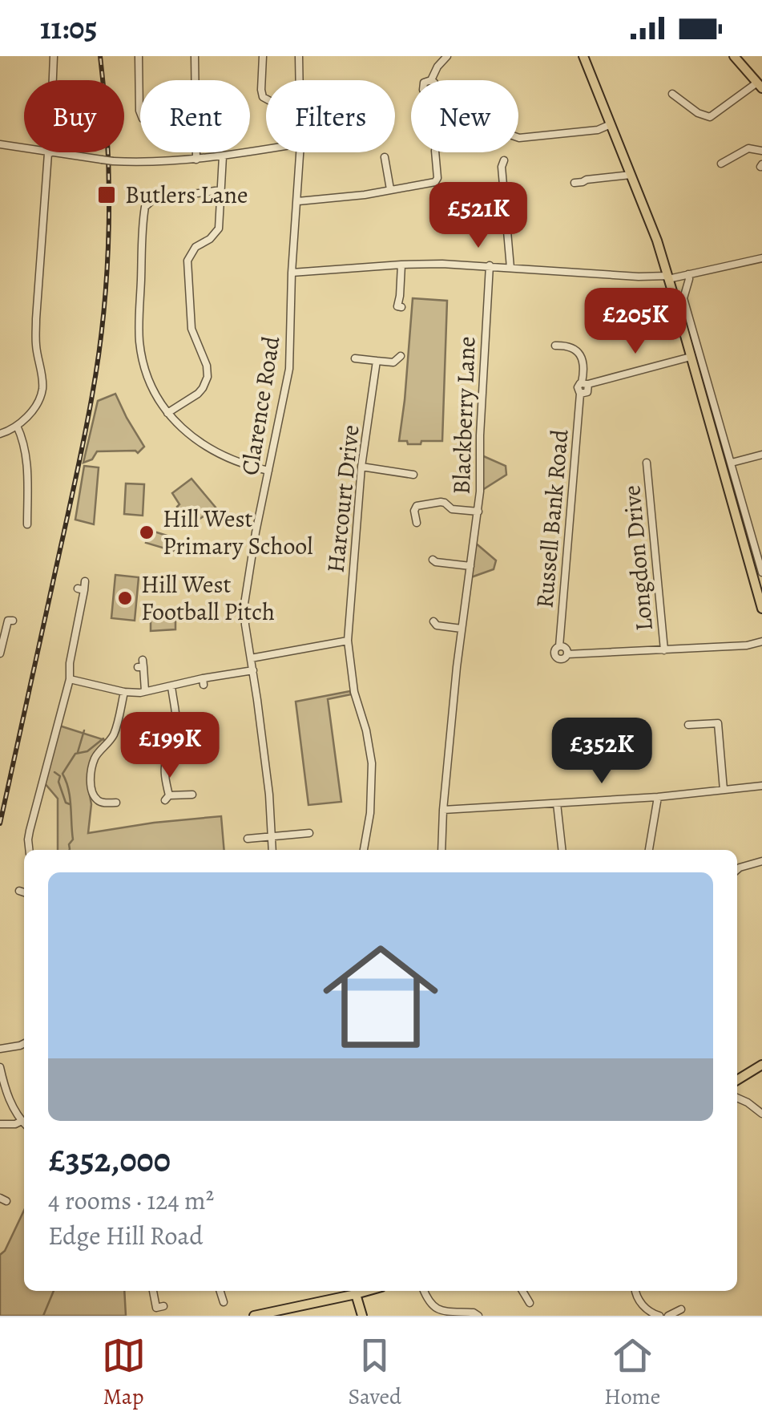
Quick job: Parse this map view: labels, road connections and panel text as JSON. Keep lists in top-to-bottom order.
{
  "streets": {
    "street": [
      "Clarence Road",
      "Blackberry Lane",
      "Harcourt Drive",
      "Russell Bank Road",
      "Longdon Drive"
    ]
  },
  "crossings": [
    ["Russell Bank Road", "Longdon Drive"]
  ],
  "places": {
    "transit": ["Butlers Lane"],
    "other": ["Hill West Primary School", "Hill West Football Pitch"]
  },
  "page": {
    "status": "11:05",
    "chip": [
      "Buy",
      "Rent",
      "Filters",
      "New"
    ],
    "price": [
      "£521K",
      "£205K",
      "£199K",
      "£352K"
    ],
    "list": [
      {
        "name": "£352,000",
        "note": "4 rooms · 124 m² · Edge Hill Road"
      }
    ],
    "tabs": ["Map", "Saved", "Home"]
  }
}
